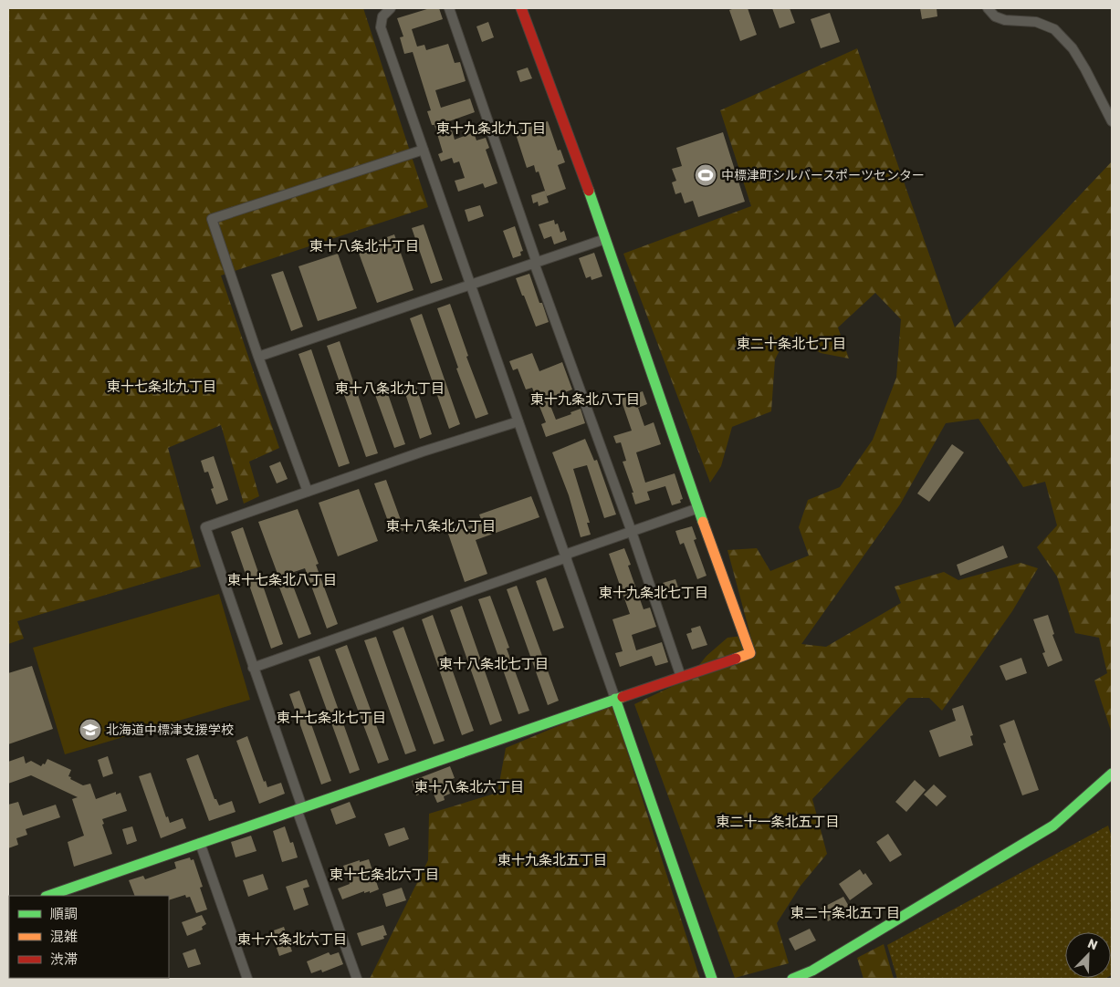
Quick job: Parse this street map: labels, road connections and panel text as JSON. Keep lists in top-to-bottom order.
{
  "districts": [
    "東十九条北九丁目",
    "東十八条北十丁目",
    "東二十条北七丁目",
    "東十七条北九丁目",
    "東十八条北九丁目",
    "東十九条北八丁目",
    "東十八条北八丁目",
    "東十七条北八丁目",
    "東十九条北七丁目",
    "東十八条北七丁目",
    "東十七条北七丁目",
    "東十八条北六丁目",
    "東二十一条北五丁目",
    "東十九条北五丁目",
    "東十七条北六丁目",
    "東二十条北五丁目",
    "東十六条北六丁目"
  ],
  "places": {
    "sports": ["中標津町シルバースポーツセンター"],
    "school or university": ["北海道中標津支援学校"]
  },
  "legend": ["順調", "混雑", "渋滞"],
  "north": "top right"
}
